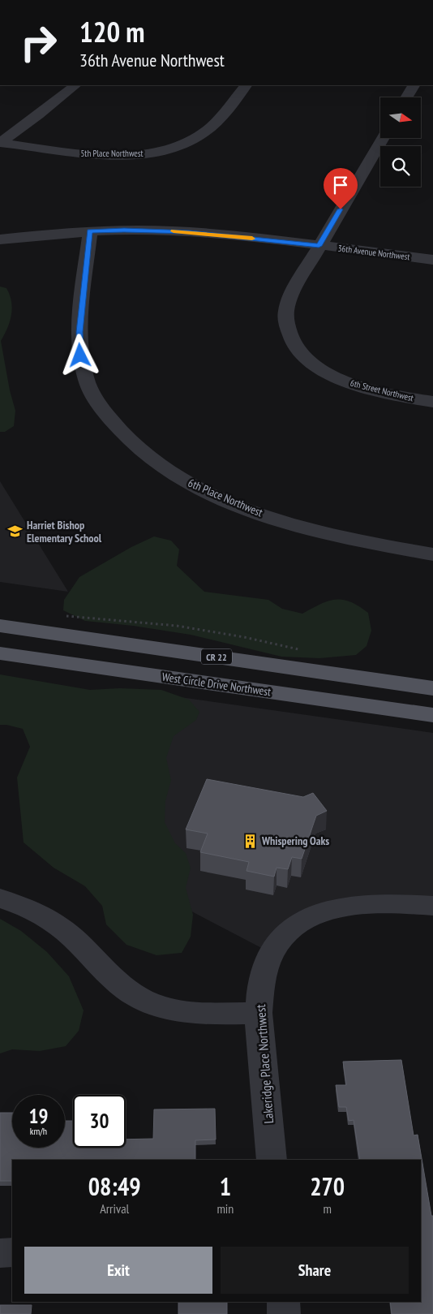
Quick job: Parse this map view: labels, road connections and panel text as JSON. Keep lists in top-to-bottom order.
{
  "streets": {
    "main road": ["CR 22", "West Circle Drive Northwest"],
    "street": [
      "5th Place Northwest",
      "36th Avenue Northwest",
      "6th Street Northwest",
      "6th Place Northwest",
      "Lakeridge Place Northwest"
    ]
  },
  "crossings": [
    ["36th Avenue Northwest", "6th Street Northwest"],
    ["36th Avenue Northwest", "6th Place Northwest"]
  ],
  "places": {
    "school or university": ["Harriet Bishop Elementary School"],
    "building": ["Whispering Oaks"]
  },
  "north": "right",
  "page": {
    "turn": ["120 m", "36th Avenue Northwest"],
    "speed": "19 km/h",
    "limit": "30",
    "eta": [
      "08:49",
      "Arrival",
      "1",
      "min",
      "270",
      "m"
    ],
    "buttons": ["Exit", "Share"]
  }
}
